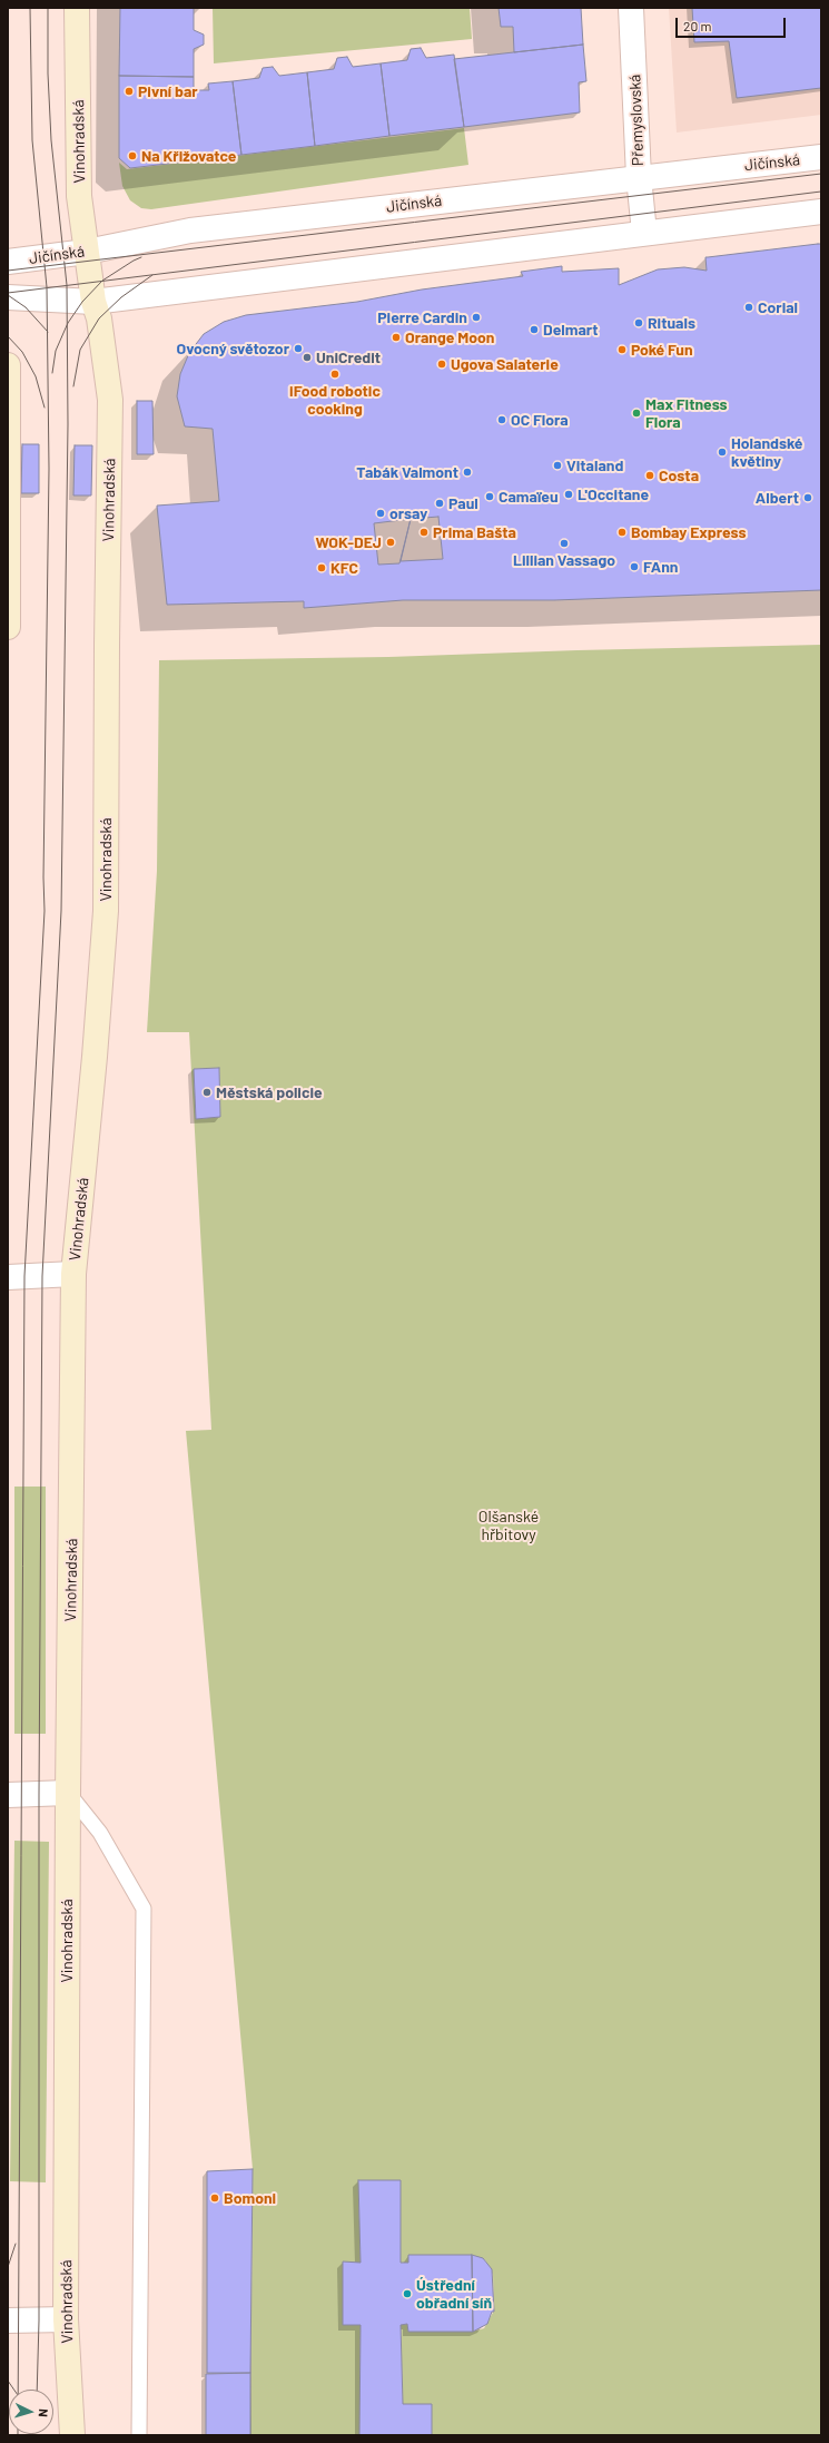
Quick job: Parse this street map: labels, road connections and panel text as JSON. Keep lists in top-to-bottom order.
{
  "streets": {
    "main road": ["Vinohradská"],
    "street": ["Přemyslovská", "Jičínská"]
  },
  "crossings": [
    ["Přemyslovská", "Jičínská"],
    ["Vinohradská", "Jičínská"]
  ],
  "parks": ["Olšanské hřbitovy"],
  "places": [
    "Pivní bar",
    "Na Křižovatce",
    "Corial",
    "Pierre Cardin",
    "Rituals",
    "Delmart",
    "Orange Moon",
    "Ovocný světozor",
    "Poké Fun",
    "UniCredit",
    "Ugova Salaterie",
    "iFood robotic cooking",
    "Max Fitness Flora",
    "OC Flora",
    "Holandské květiny",
    "Vitaland",
    "Tabák Valmont",
    "Costa",
    "L'Occitane",
    "Camaïeu",
    "Albert",
    "Paul",
    "orsay",
    "Prima Bašta",
    "Bombay Express",
    "WOK-DEJ",
    "Lillian Vassago",
    "FAnn",
    "KFC",
    "Městská policie",
    "Bomoni",
    "Ústřední obřadní síň"
  ],
  "scale_bar": "20 m",
  "north": "right"
}
